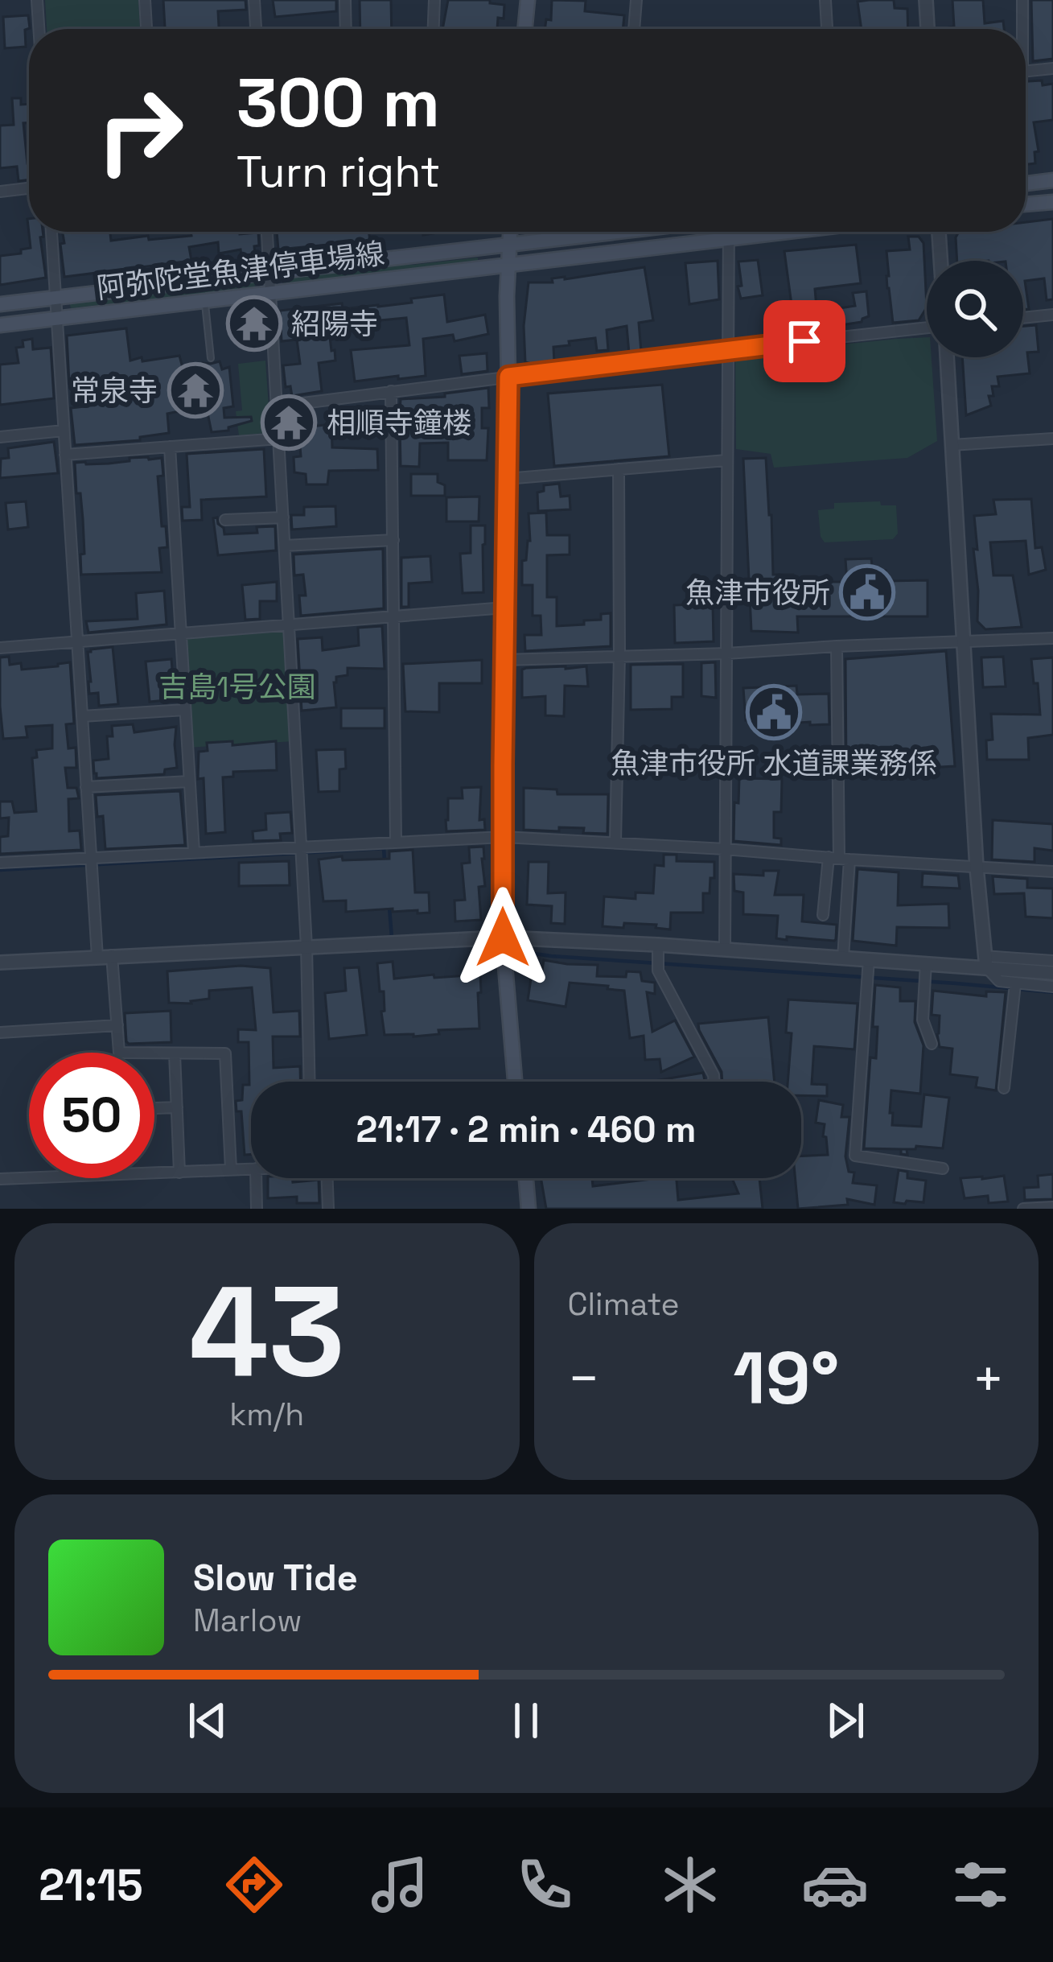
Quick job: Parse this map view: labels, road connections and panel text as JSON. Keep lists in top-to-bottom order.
{
  "streets": {
    "main road": ["阿弥陀堂魚津停車場線"]
  },
  "parks": ["吉島1号公園"],
  "places": {
    "temple": ["紹陽寺", "常泉寺", "相順寺鐘楼"],
    "public building": ["魚津市役所", "魚津市役所 水道課業務係"]
  },
  "page": {
    "turn": ["300 m", "Turn right"],
    "limit": "50",
    "trip": "21:17 · 2 min · 460 m",
    "tile": [
      ["43", "km/h"],
      "Climate"
    ],
    "heat": ["−", "19°", "+"],
    "song": ["Slow Tide", "Marlow"],
    "tabs": "21:15"
  }
}
